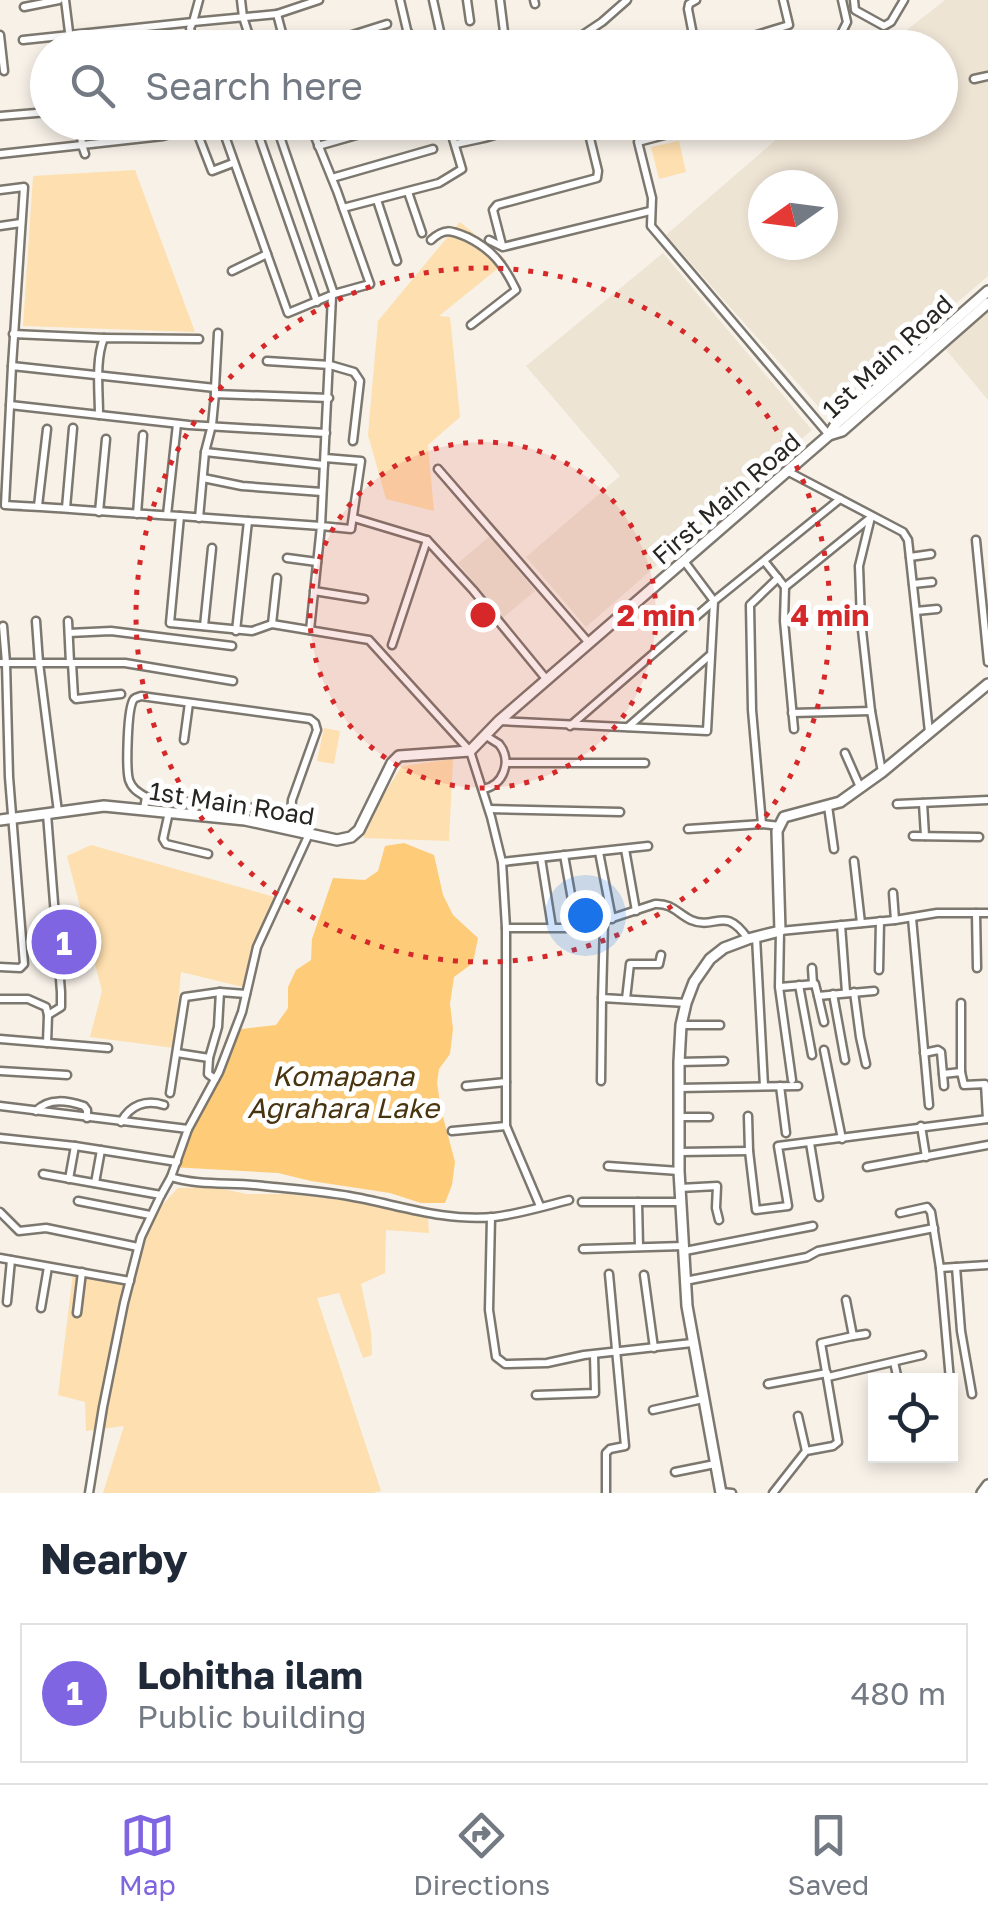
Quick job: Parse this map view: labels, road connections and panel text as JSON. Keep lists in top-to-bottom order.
{
  "streets": {
    "street": ["1st Main Road", "First Main Road"]
  },
  "crossings": [
    ["1st Main Road", "First Main Road"]
  ],
  "water": ["Komapana Agrahara Lake"],
  "north": "left",
  "page": {
    "search": "Search here",
    "pins": "1",
    "heading": "Nearby",
    "list": [
      {
        "mark": "1",
        "name": "Lohitha ilam",
        "note": "Public building",
        "value": "480 m"
      }
    ],
    "nav": ["Map", "Directions", "Saved"]
  },
  "rings": ["2 min", "4 min"]
}
